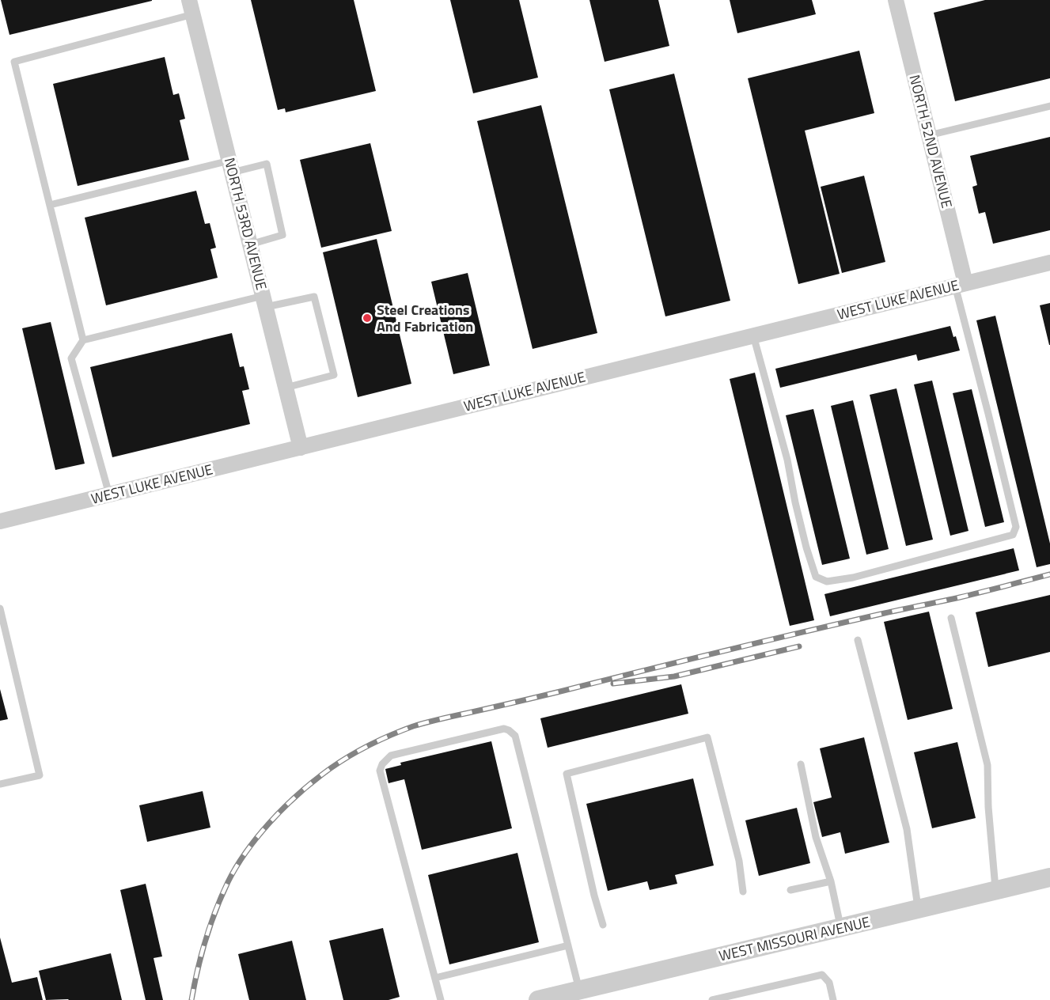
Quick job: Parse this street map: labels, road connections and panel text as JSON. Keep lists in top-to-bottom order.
{
  "streets": {
    "street": [
      "NORTH 52ND AVENUE",
      "NORTH 53RD AVENUE",
      "WEST LUKE AVENUE",
      "WEST MISSOURI AVENUE"
    ]
  },
  "crossings": [
    ["NORTH 52ND AVENUE", "WEST LUKE AVENUE"],
    ["NORTH 53RD AVENUE", "WEST LUKE AVENUE"]
  ],
  "places": ["Steel Creations And Fabrication"]
}
